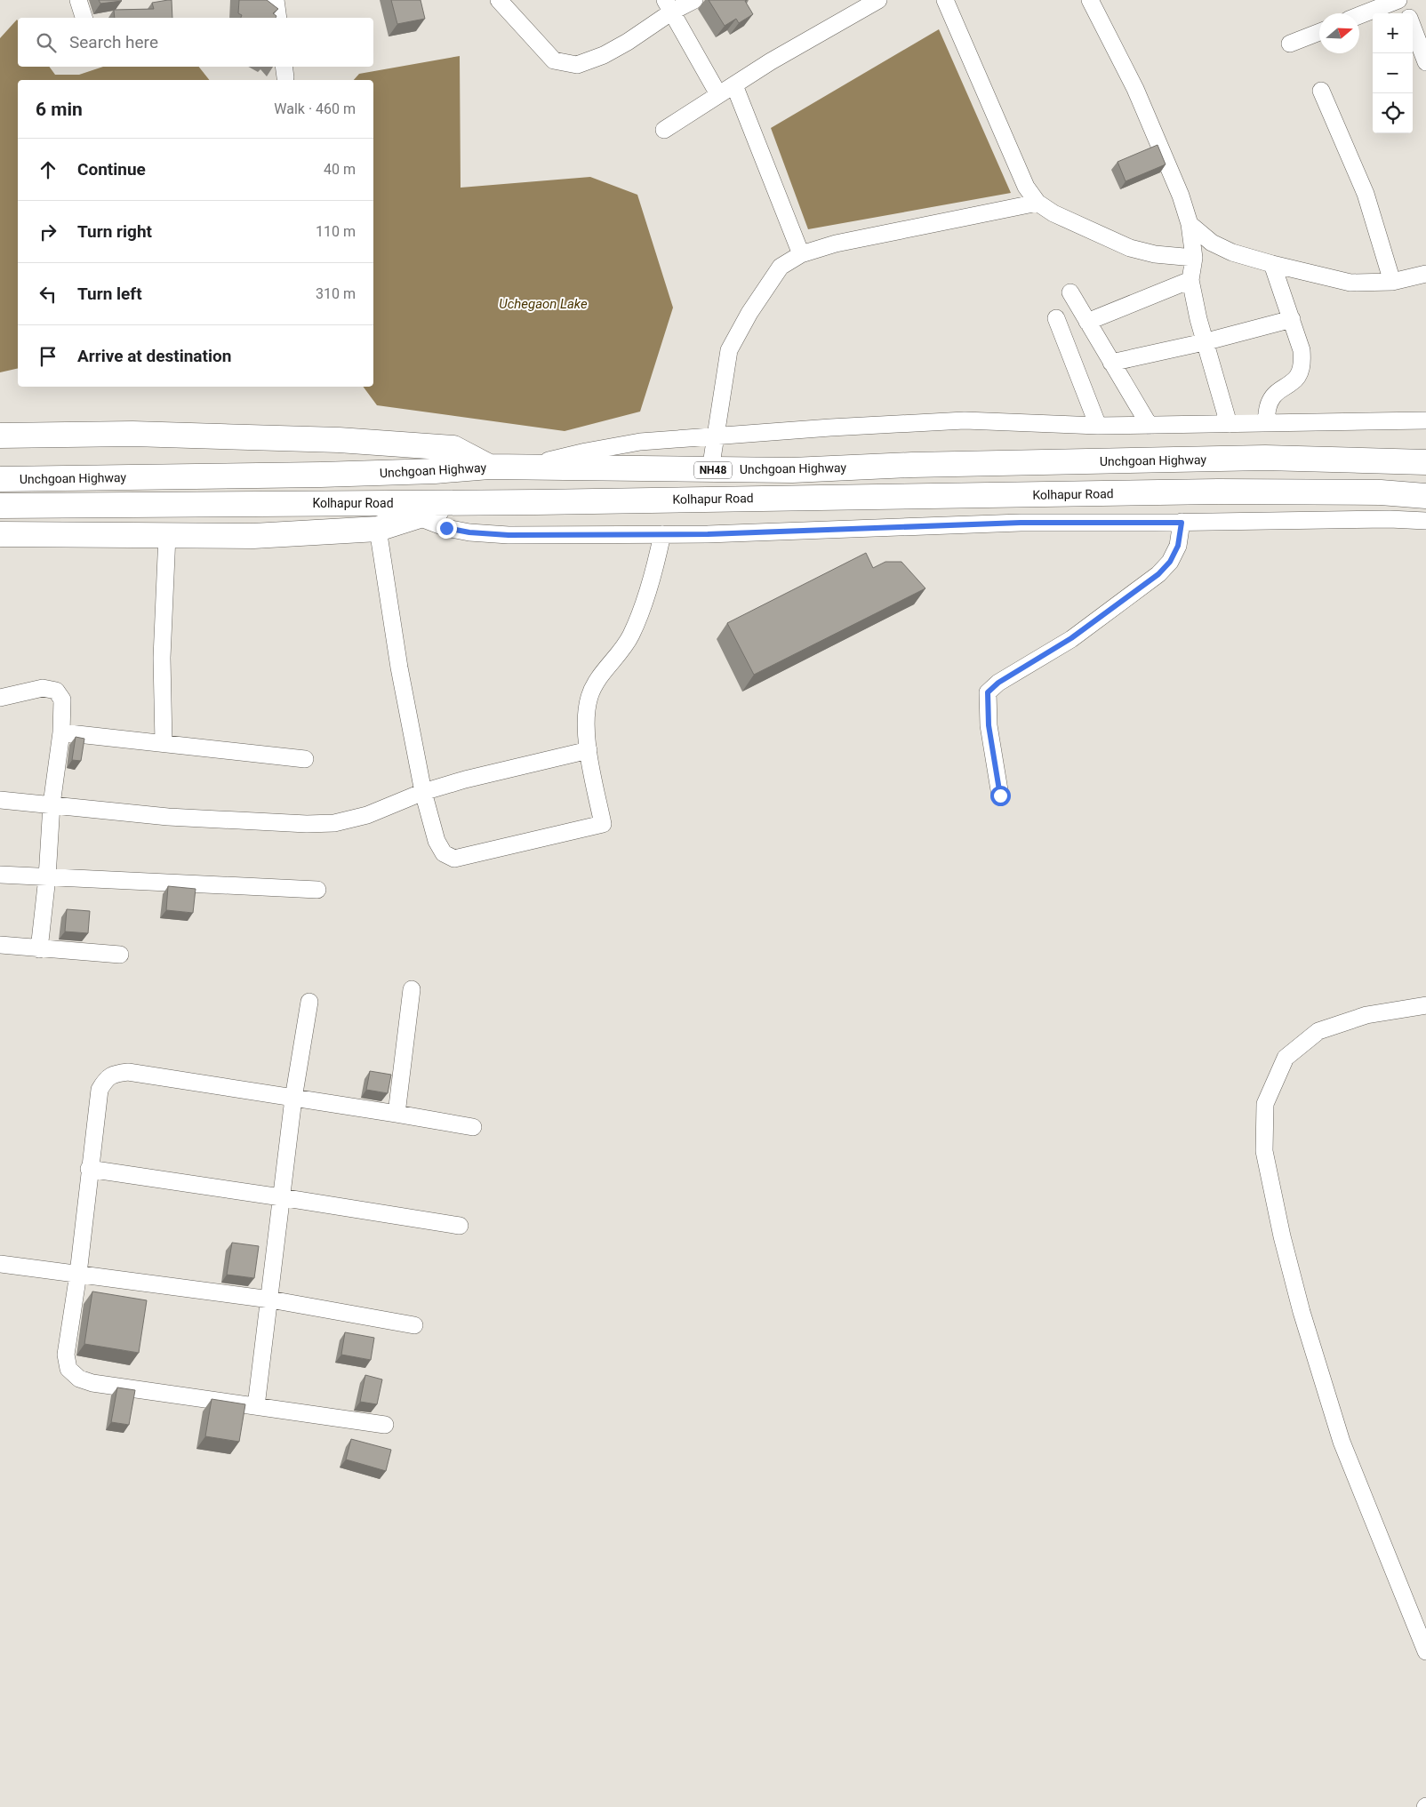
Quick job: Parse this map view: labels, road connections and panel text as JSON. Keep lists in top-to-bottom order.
{
  "streets": {
    "highway": ["Unchgoan Highway", "NH48", "Kolhapur Road"]
  },
  "water": ["Uchegaon Lake"],
  "north": "right",
  "page": {
    "map_buttons": ["+", "−"],
    "search": "Search here",
    "heading": ["6 min", "Walk · 460 m"],
    "list": [
      ["Continue", "40 m"],
      ["Turn right", "110 m"],
      ["Turn left", "310 m"],
      "Arrive at destination"
    ]
  }
}
